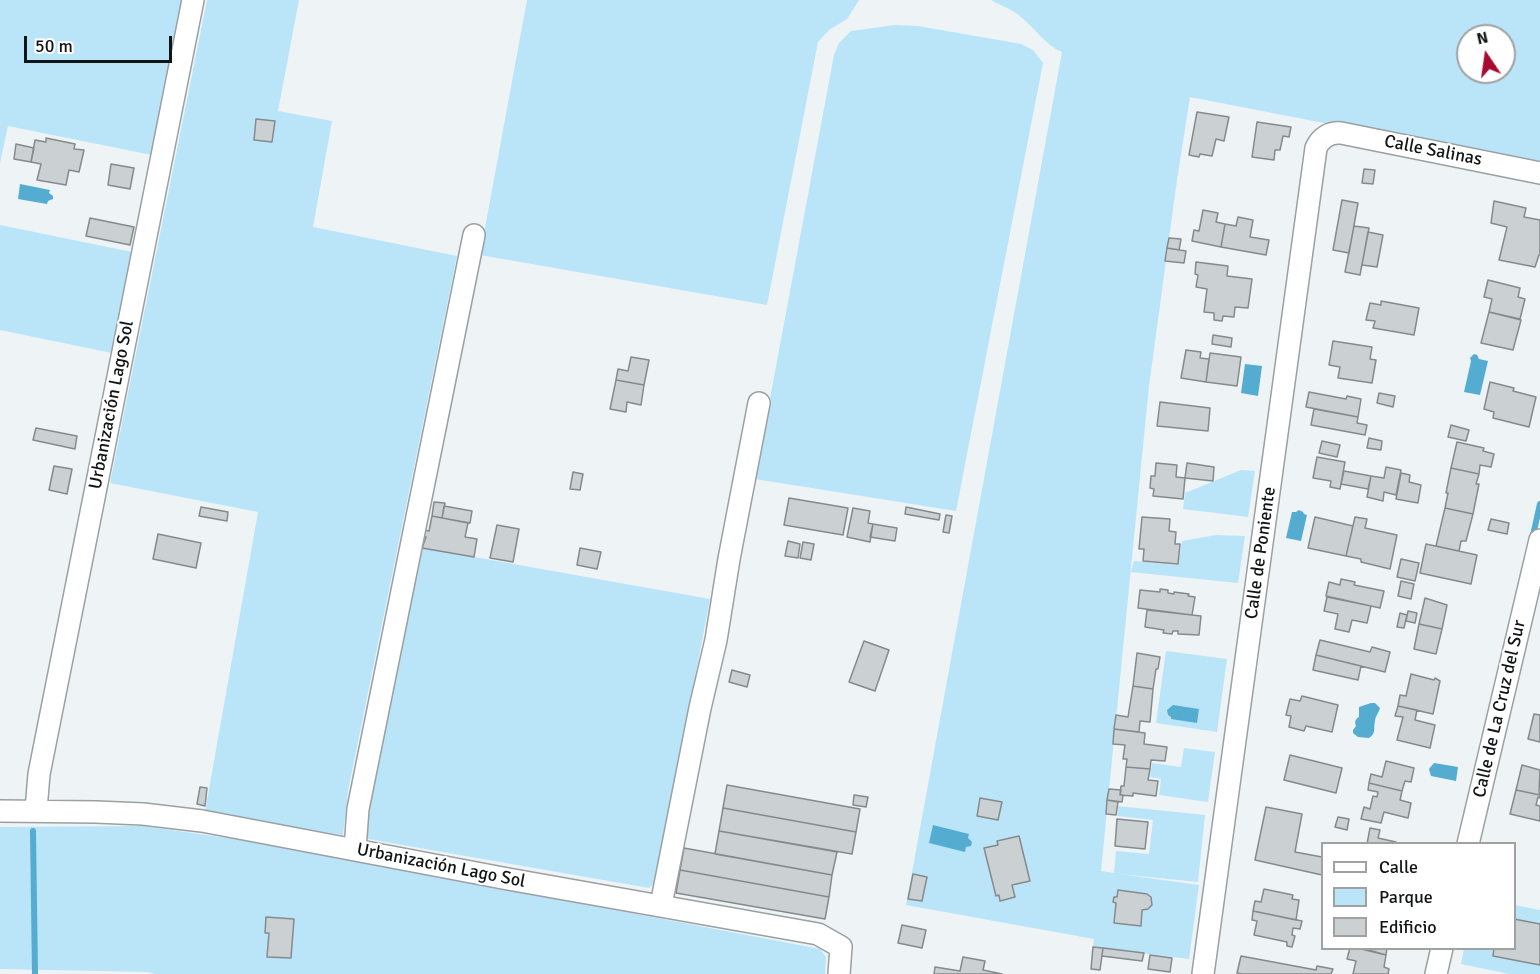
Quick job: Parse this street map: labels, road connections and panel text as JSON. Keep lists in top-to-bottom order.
{
  "streets": {
    "street": [
      "Calle Salinas",
      "Urbanización Lago Sol",
      "Calle de Poniente",
      "Calle de La Cruz del Sur"
    ]
  },
  "crossings": [
    ["Calle Salinas", "Calle de Poniente"]
  ],
  "legend": ["Calle", "Parque", "Edificio"],
  "scale_bar": "50 m",
  "north": "top"
}
